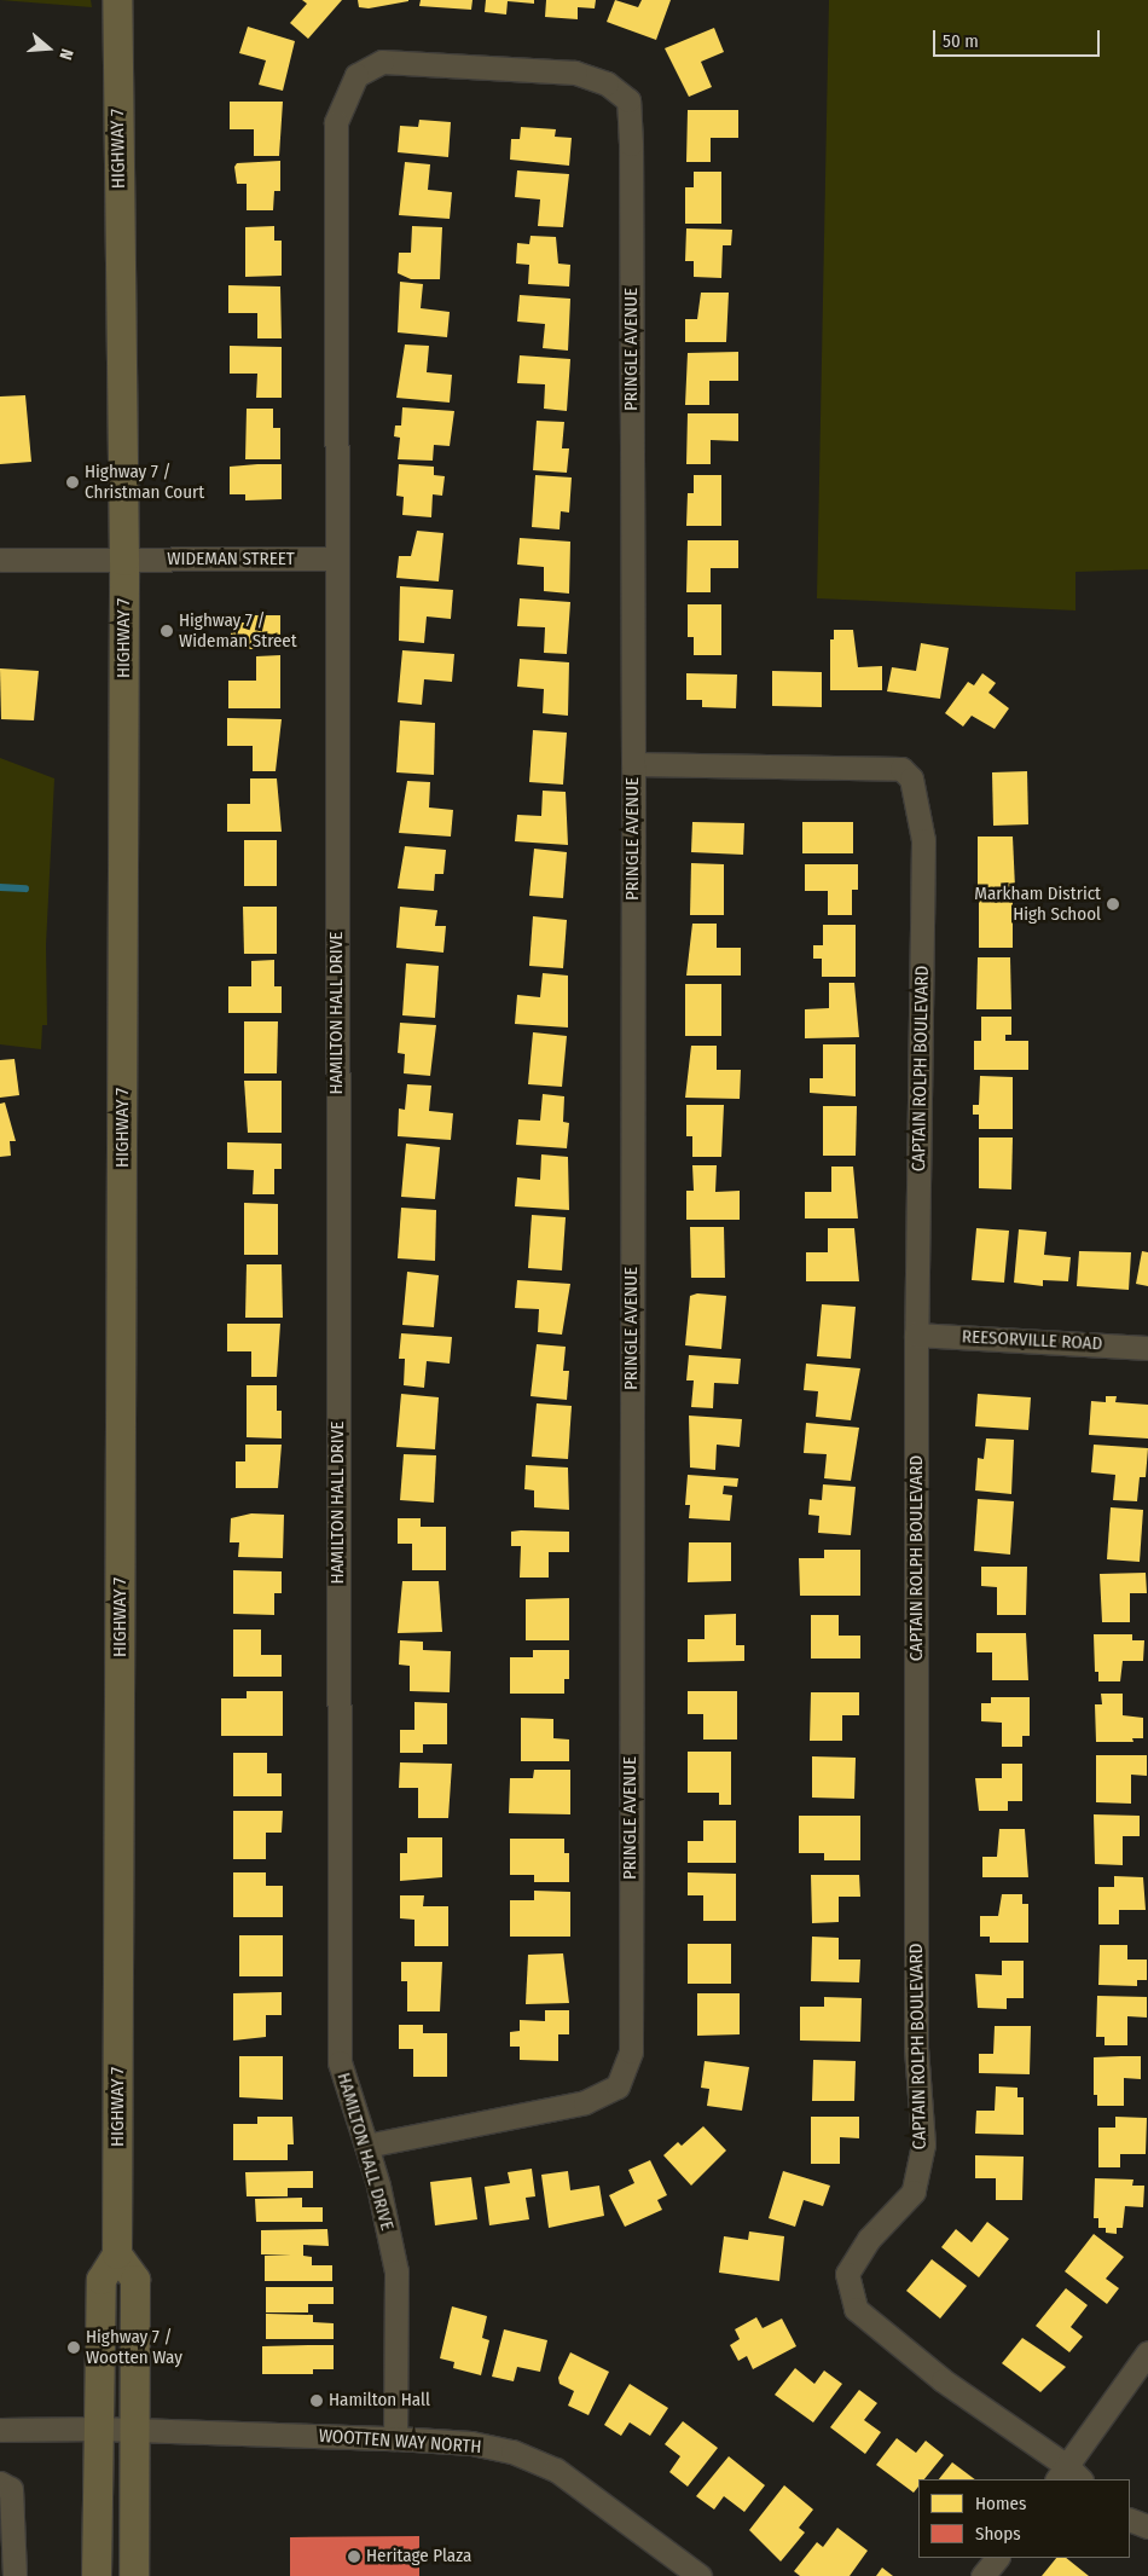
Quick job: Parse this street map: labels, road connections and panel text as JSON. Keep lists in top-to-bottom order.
{
  "streets": {
    "main road": ["HIGHWAY 7"],
    "street": [
      "PRINGLE AVENUE",
      "WIDEMAN STREET",
      "HAMILTON HALL DRIVE",
      "CAPTAIN ROLPH BOULEVARD",
      "REESORVILLE ROAD",
      "WOOTTEN WAY NORTH"
    ]
  },
  "crossings": [
    ["HIGHWAY 7", "WIDEMAN STREET"],
    ["PRINGLE AVENUE", "WIDEMAN STREET"],
    ["PRINGLE AVENUE", "HAMILTON HALL DRIVE"],
    ["PRINGLE AVENUE", "CAPTAIN ROLPH BOULEVARD"],
    ["WIDEMAN STREET", "HAMILTON HALL DRIVE"],
    ["HAMILTON HALL DRIVE", "WOOTTEN WAY NORTH"],
    ["CAPTAIN ROLPH BOULEVARD", "REESORVILLE ROAD"]
  ],
  "places": [
    "Highway 7 / Christman Court",
    "Highway 7 / Wideman Street",
    "Markham District High School",
    "Highway 7 / Wootten Way",
    "Hamilton Hall",
    "Heritage Plaza"
  ],
  "legend": ["Homes", "Shops"],
  "scale_bar": "50 m",
  "north": "right"
}
